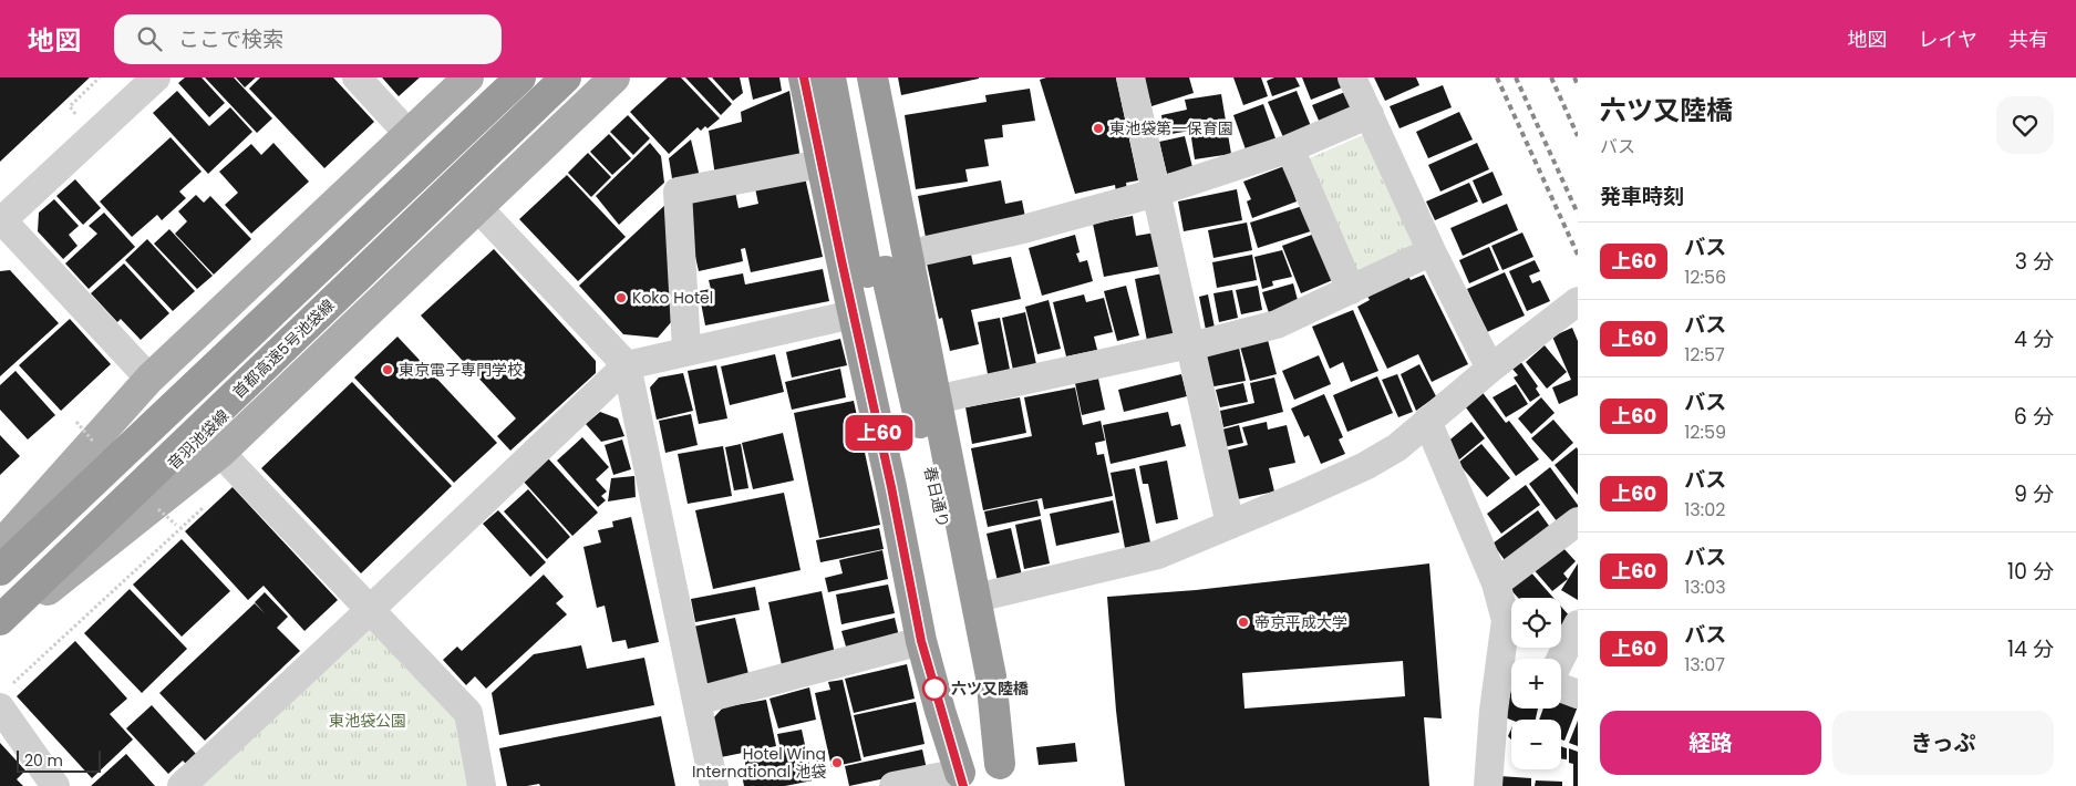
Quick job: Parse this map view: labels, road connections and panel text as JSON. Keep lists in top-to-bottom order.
{
  "streets": {
    "highway": ["首都高速5号池袋線", "春日通り"],
    "main road": ["音羽池袋線"]
  },
  "parks": ["東池袋公園"],
  "places": [
    "東池袋第一保育園",
    "Koko Hotel",
    "東京電子専門学校",
    "帝京平成大学",
    "六ツ又陸橋",
    "Hotel Wing International 池袋"
  ],
  "lines": ["bus line 上60"],
  "scale_bar": "20 m",
  "page": {
    "header": "地図",
    "search": "ここで検索",
    "nav": ["地図", "レイヤ", "共有"],
    "on_map": "上60",
    "heading": [
      ["六ツ又陸橋", "バス"],
      "発車時刻"
    ],
    "list": [
      {
        "mark": "上60",
        "name": "バス",
        "note": "12:56",
        "value": "3 分"
      },
      {
        "mark": "上60",
        "name": "バス",
        "note": "12:57",
        "value": "4 分"
      },
      {
        "mark": "上60",
        "name": "バス",
        "note": "12:59",
        "value": "6 分"
      },
      {
        "mark": "上60",
        "name": "バス",
        "note": "13:02",
        "value": "9 分"
      },
      {
        "mark": "上60",
        "name": "バス",
        "note": "13:03",
        "value": "10 分"
      },
      {
        "mark": "上60",
        "name": "バス",
        "note": "13:07",
        "value": "14 分"
      }
    ],
    "map_buttons": ["+", "−"],
    "buttons": ["経路", "きっぷ"],
    "scale": "20 m"
  }
}
